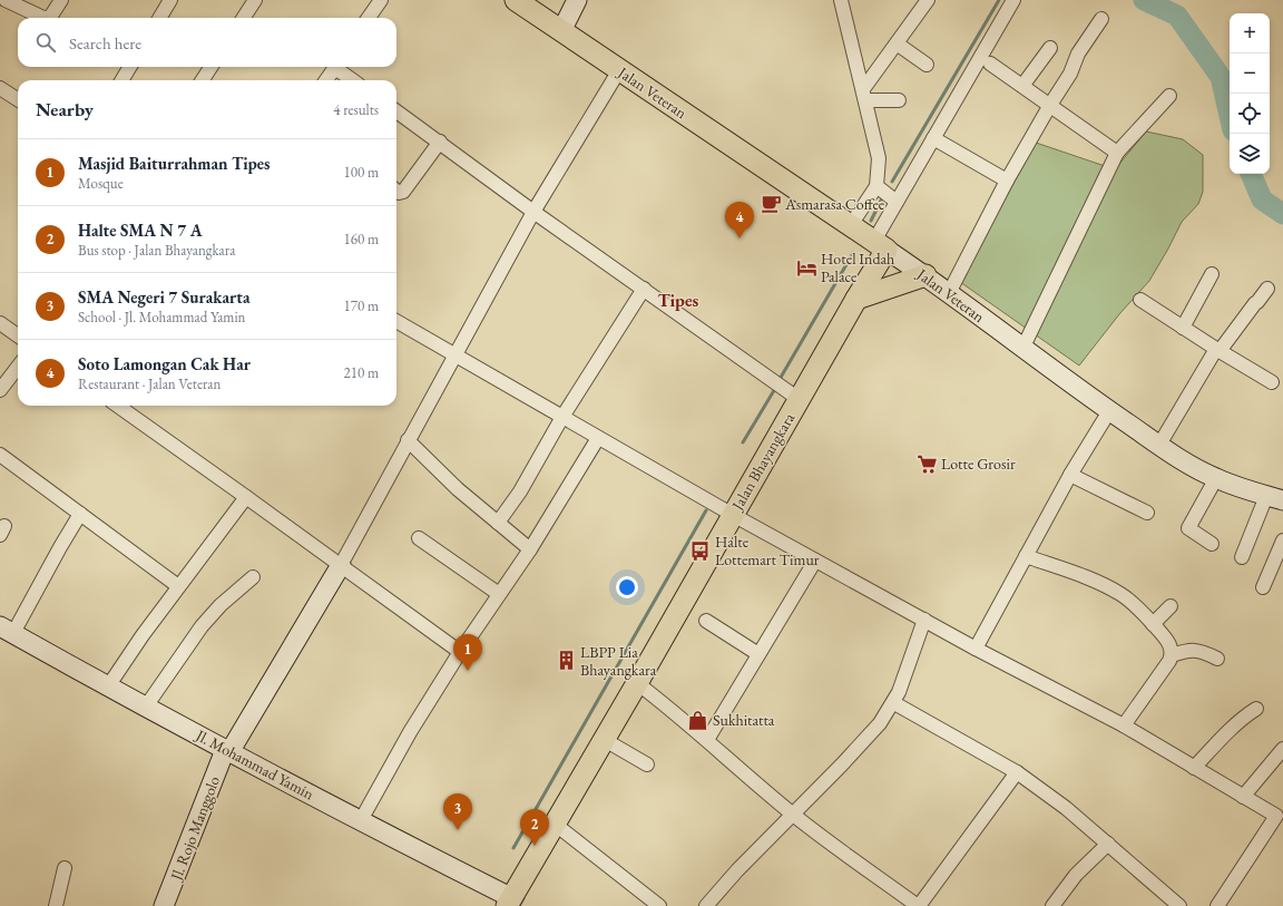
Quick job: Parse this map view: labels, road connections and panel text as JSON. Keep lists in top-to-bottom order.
{
  "streets": {
    "main road": ["Jalan Veteran", "Jalan Bhayangkara"],
    "street": ["Jl. Mohammad Yamin", "Jl. Rojo Manggolo"]
  },
  "crossings": [
    ["Jalan Veteran", "Jalan Bhayangkara"],
    ["Jalan Bhayangkara", "Jl. Mohammad Yamin"],
    ["Jl. Mohammad Yamin", "Jl. Rojo Manggolo"]
  ],
  "districts": ["Tipes"],
  "places": {
    "cafe": ["Asmarasa Coffee"],
    "hotel": ["Hotel Indah Palace"],
    "supermarket": ["Lotte Grosir"],
    "bus stop": ["Halte Lottemart Timur"],
    "building": ["LBPP Lia Bhayangkara"],
    "shop": ["Sukhitatta"]
  },
  "page": {
    "map_buttons": ["+", "−"],
    "search": "Search here",
    "heading": ["Nearby", "4 results"],
    "list": [
      {
        "mark": "1",
        "name": "Masjid Baiturrahman Tipes",
        "note": "Mosque",
        "value": "100 m"
      },
      {
        "mark": "2",
        "name": "Halte SMA N 7 A",
        "note": "Bus stop · Jalan Bhayangkara",
        "value": "160 m"
      },
      {
        "mark": "3",
        "name": "SMA Negeri 7 Surakarta",
        "note": "School · Jl. Mohammad Yamin",
        "value": "170 m"
      },
      {
        "mark": "4",
        "name": "Soto Lamongan Cak Har",
        "note": "Restaurant · Jalan Veteran",
        "value": "210 m"
      }
    ],
    "pins": [
      "4",
      "1",
      "3",
      "2"
    ]
  }
}
